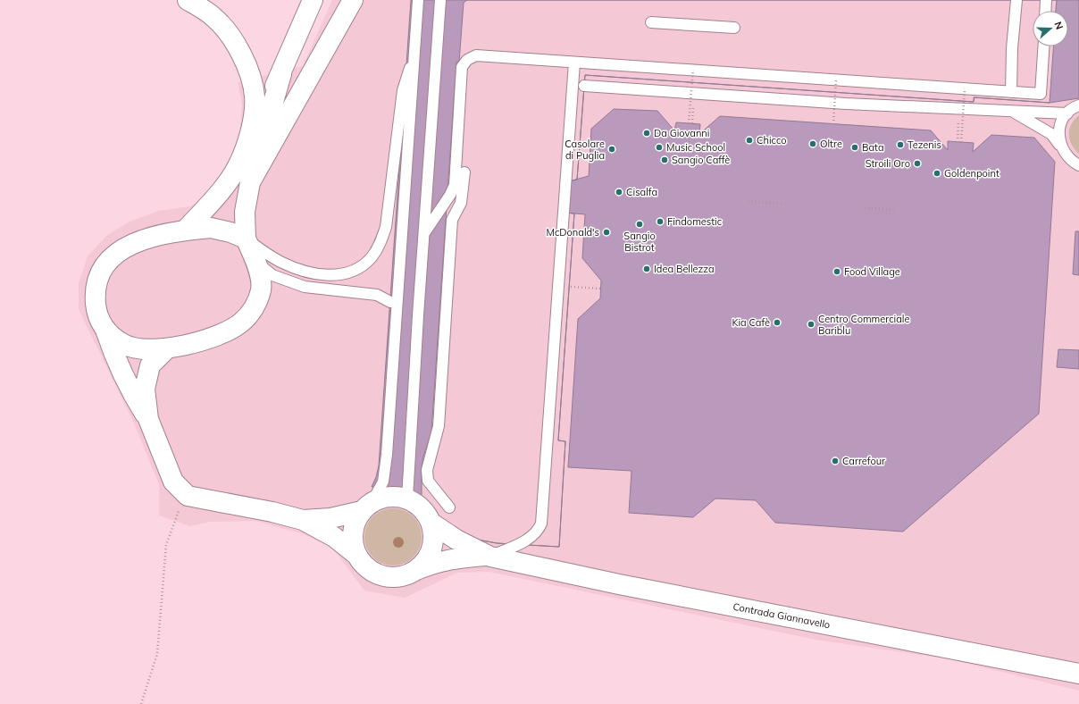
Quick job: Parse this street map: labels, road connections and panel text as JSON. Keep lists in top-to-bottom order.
{
  "streets": {
    "street": ["Contrada Giannavello"]
  },
  "places": [
    "Da Giovanni",
    "Chicco",
    "Oltre",
    "Tezenis",
    "Music School",
    "Bata",
    "Casolare di Puglia",
    "Sangio Caffè",
    "Stroili Oro",
    "Goldenpoint",
    "Cisalfa",
    "Findomestic",
    "Sangio Bistrot",
    "McDonald's",
    "Idea Bellezza",
    "Food Village",
    "Kia Cafè",
    "Centro Commerciale Bariblu",
    "Carrefour"
  ],
  "north": "right"
}
